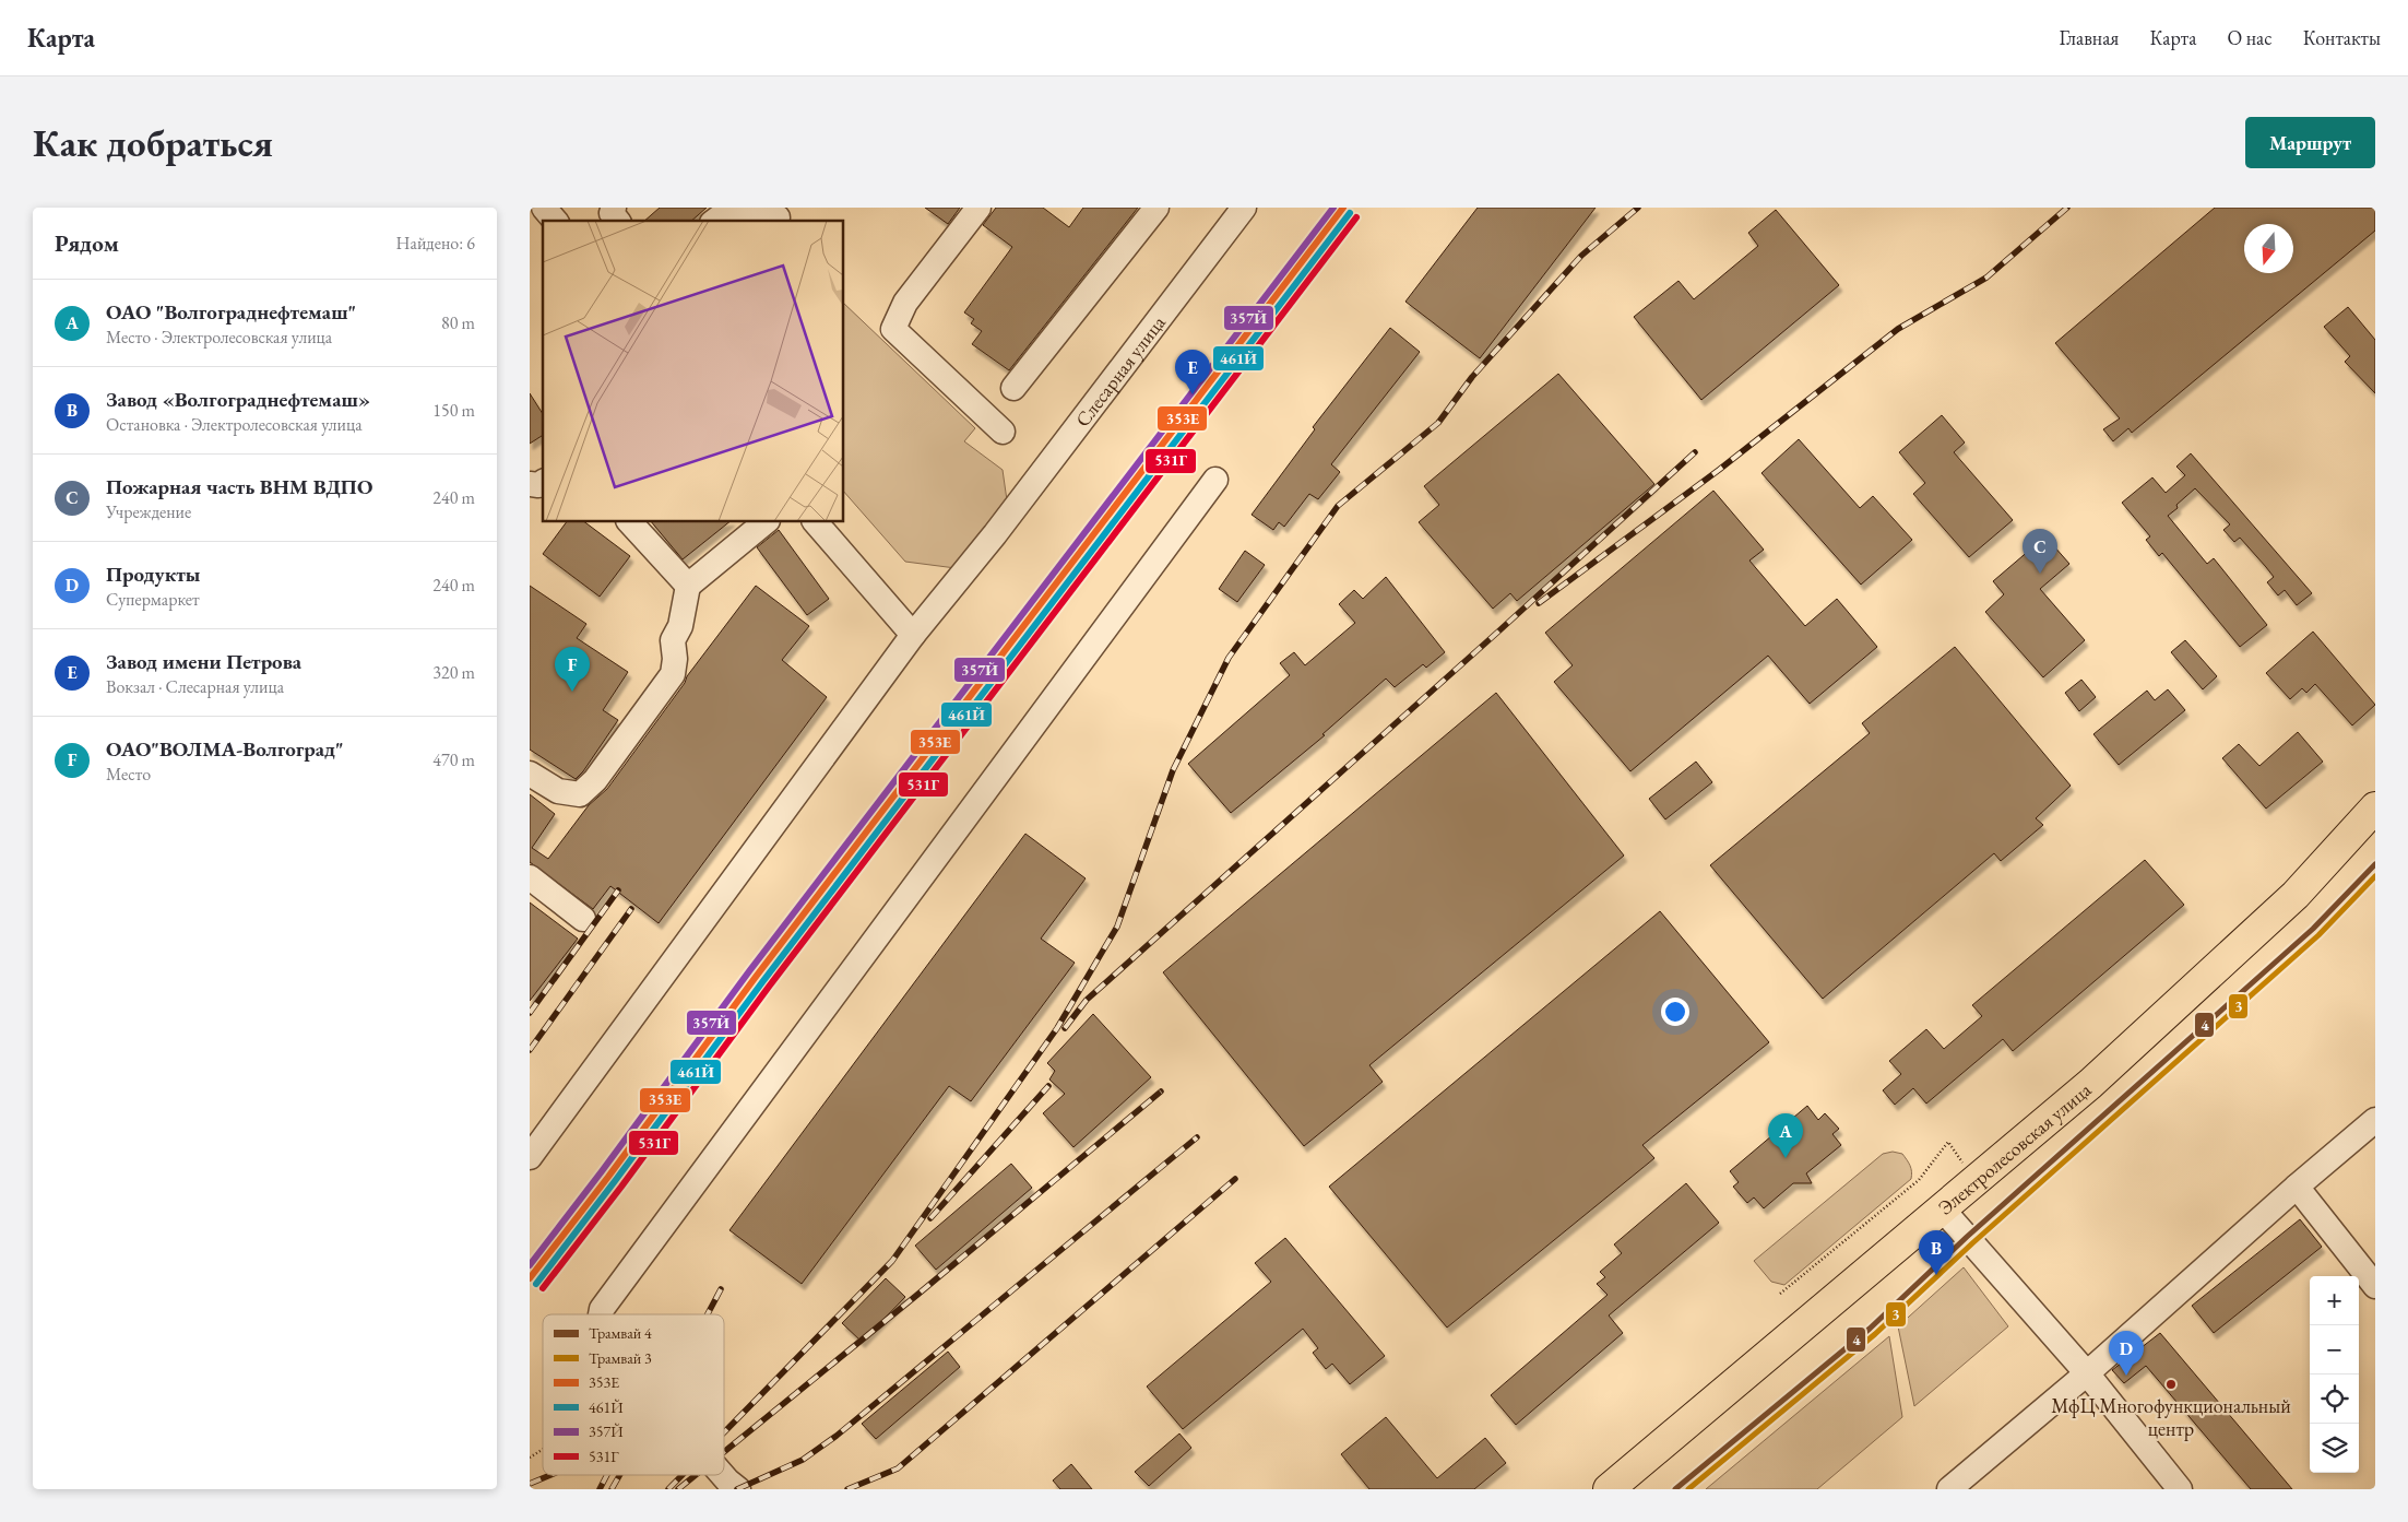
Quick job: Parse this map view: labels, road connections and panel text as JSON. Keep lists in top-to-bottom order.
{
  "streets": {
    "main road": ["Электролесовская улица"],
    "street": ["Слесарная улица"]
  },
  "places": ["МфЦ Многофункциональный центр"],
  "lines": [
    "transit line 353Е",
    "transit line 357Й",
    "transit line 461Й",
    "transit line 531Г",
    "tram line 4",
    "tram line 3"
  ],
  "legend": [
    "Трамвай 4",
    "Трамвай 3",
    "353Е",
    "461Й",
    "357Й",
    "531Г"
  ],
  "north": "bottom",
  "page": {
    "header": "Карта",
    "nav": [
      "Главная",
      "Карта",
      "О нас",
      "Контакты"
    ],
    "buttons": "Маршрут",
    "title": "Как добраться",
    "heading": ["Рядом", "Найдено: 6"],
    "list": [
      {
        "mark": "A",
        "name": "ОАО \"Волгограднефтемаш\"",
        "note": "Место · Электролесовская улица",
        "value": "80 m"
      },
      {
        "mark": "B",
        "name": "Завод «Волгограднефтемаш»",
        "note": "Остановка · Электролесовская улица",
        "value": "150 m"
      },
      {
        "mark": "C",
        "name": "Пожарная часть ВНМ ВДПО",
        "note": "Учреждение",
        "value": "240 m"
      },
      {
        "mark": "D",
        "name": "Продукты",
        "note": "Супермаркет",
        "value": "240 m"
      },
      {
        "mark": "E",
        "name": "Завод имени Петрова",
        "note": "Вокзал · Слесарная улица",
        "value": "320 m"
      },
      {
        "mark": "F",
        "name": "ОАО\"ВОЛМА-Волгоград\"",
        "note": "Место",
        "value": "470 m"
      }
    ],
    "pins": [
      "E",
      "C",
      "F",
      "A",
      "B",
      "D"
    ],
    "map_buttons": ["+", "−"]
  }
}
